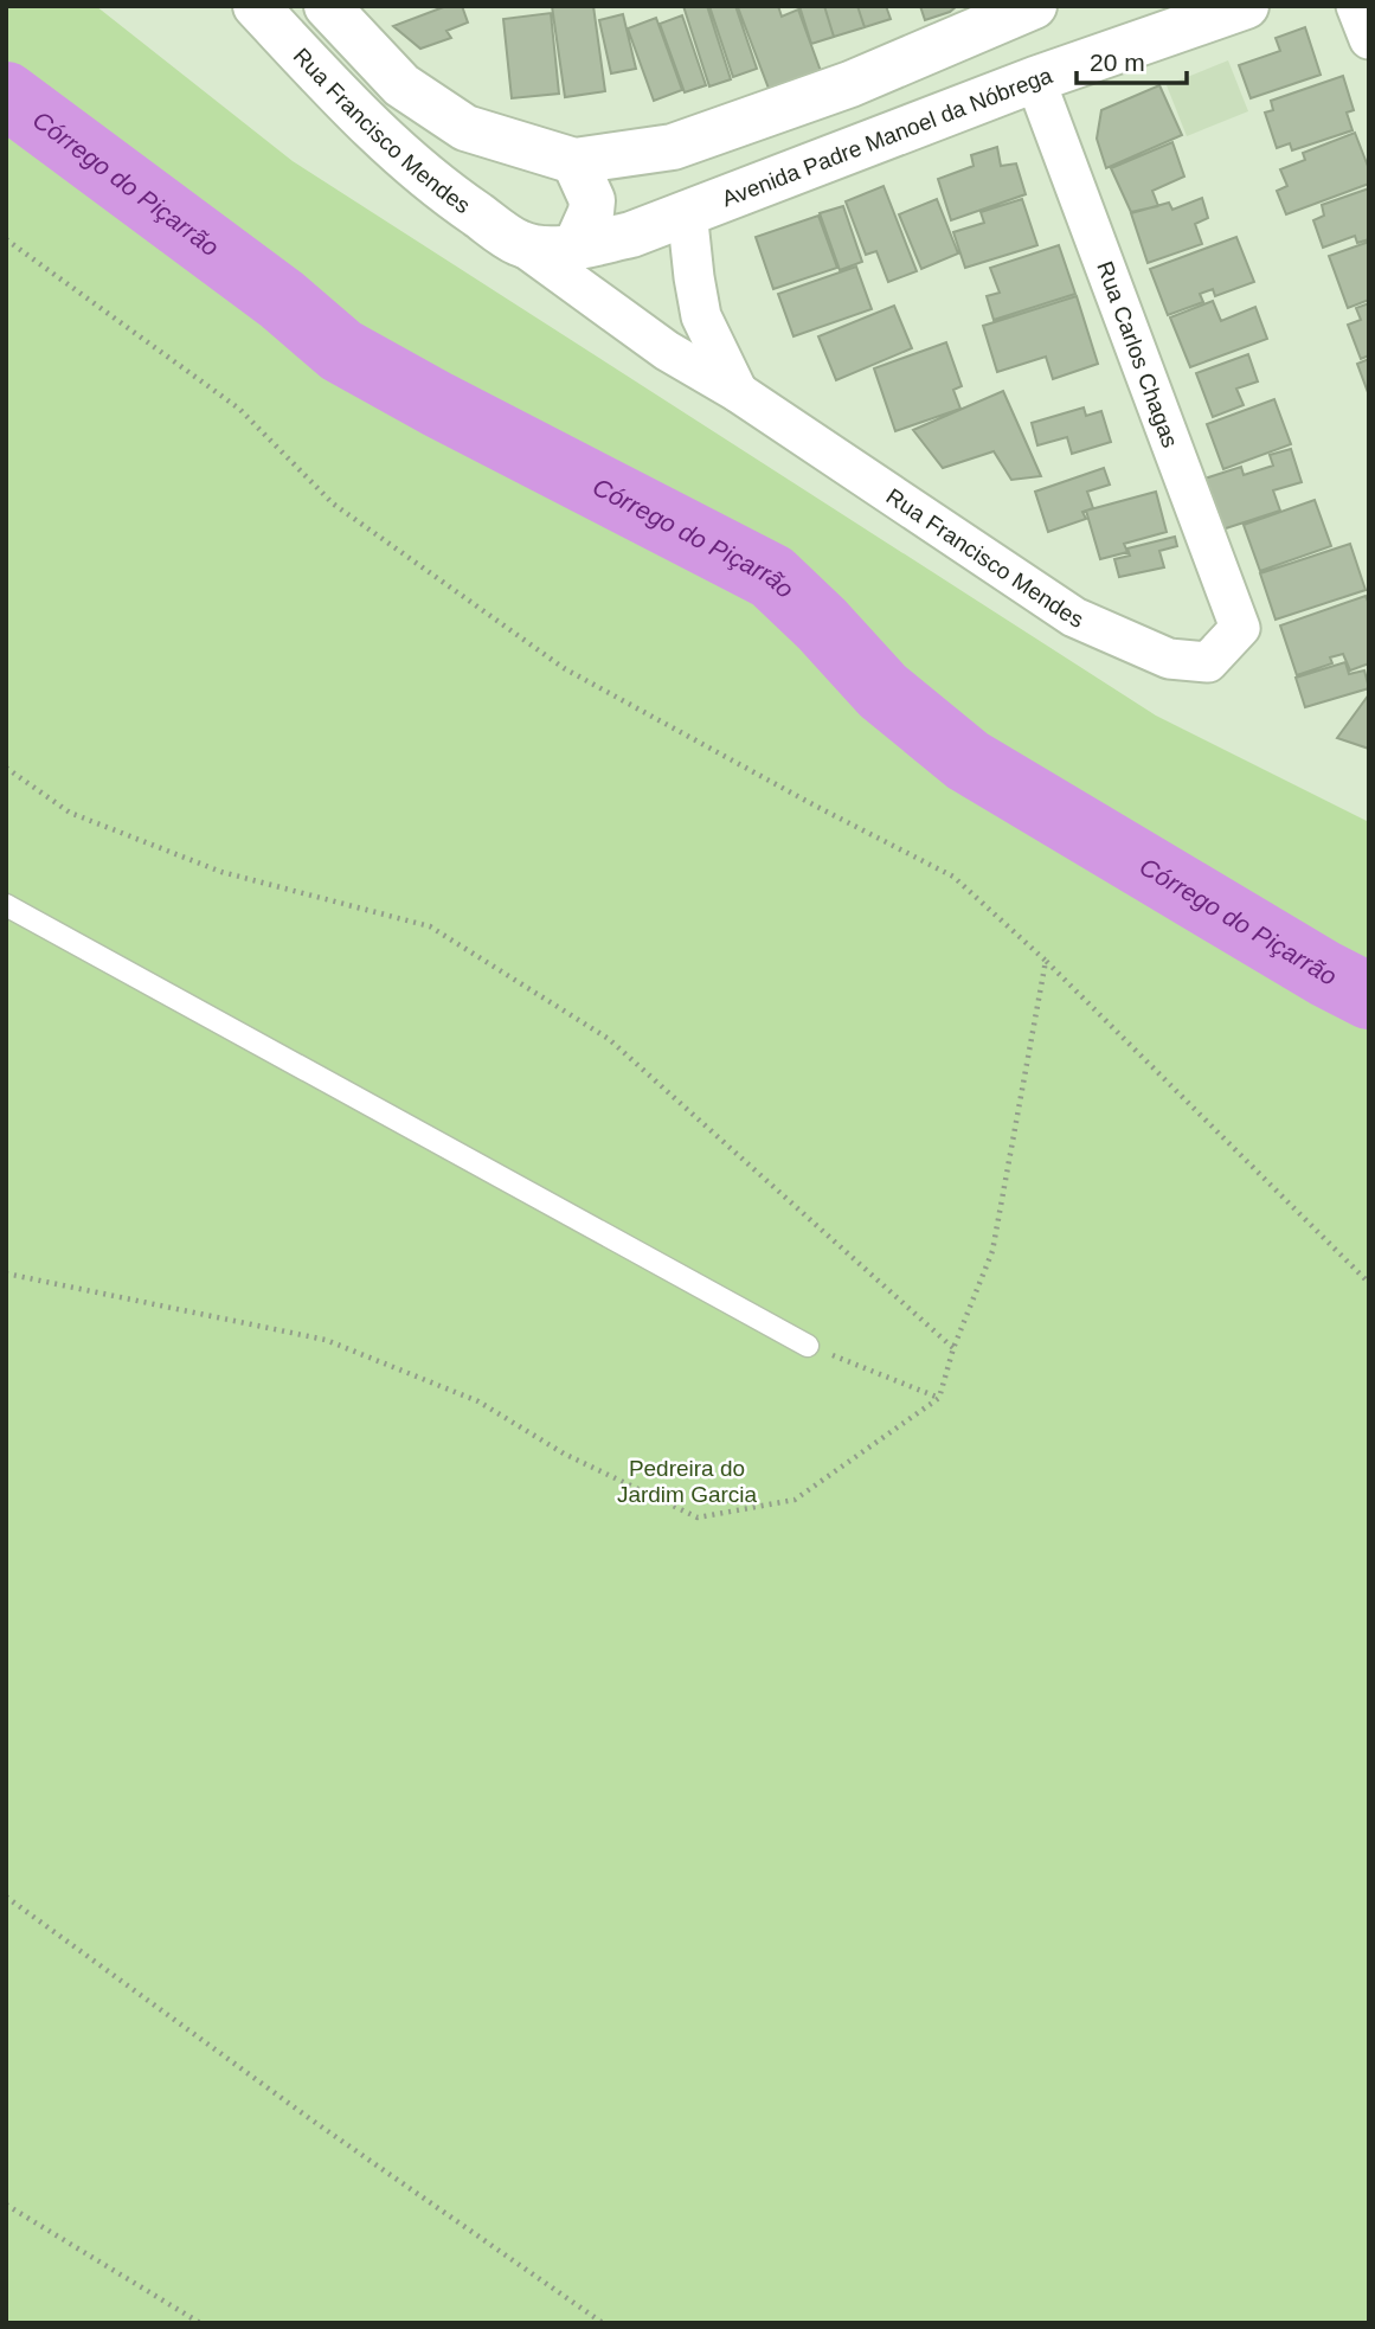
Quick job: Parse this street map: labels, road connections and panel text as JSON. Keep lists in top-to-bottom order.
{
  "streets": {
    "street": ["Rua Francisco Mendes", "Avenida Padre Manoel da Nóbrega", "Rua Carlos Chagas"]
  },
  "crossings": [
    ["Rua Francisco Mendes", "Avenida Padre Manoel da Nóbrega"],
    ["Rua Francisco Mendes", "Rua Carlos Chagas"],
    ["Avenida Padre Manoel da Nóbrega", "Rua Carlos Chagas"]
  ],
  "water": ["Córrego do Piçarrão"],
  "parks": ["Pedreira do Jardim Garcia"],
  "scale_bar": "20 m"
}
